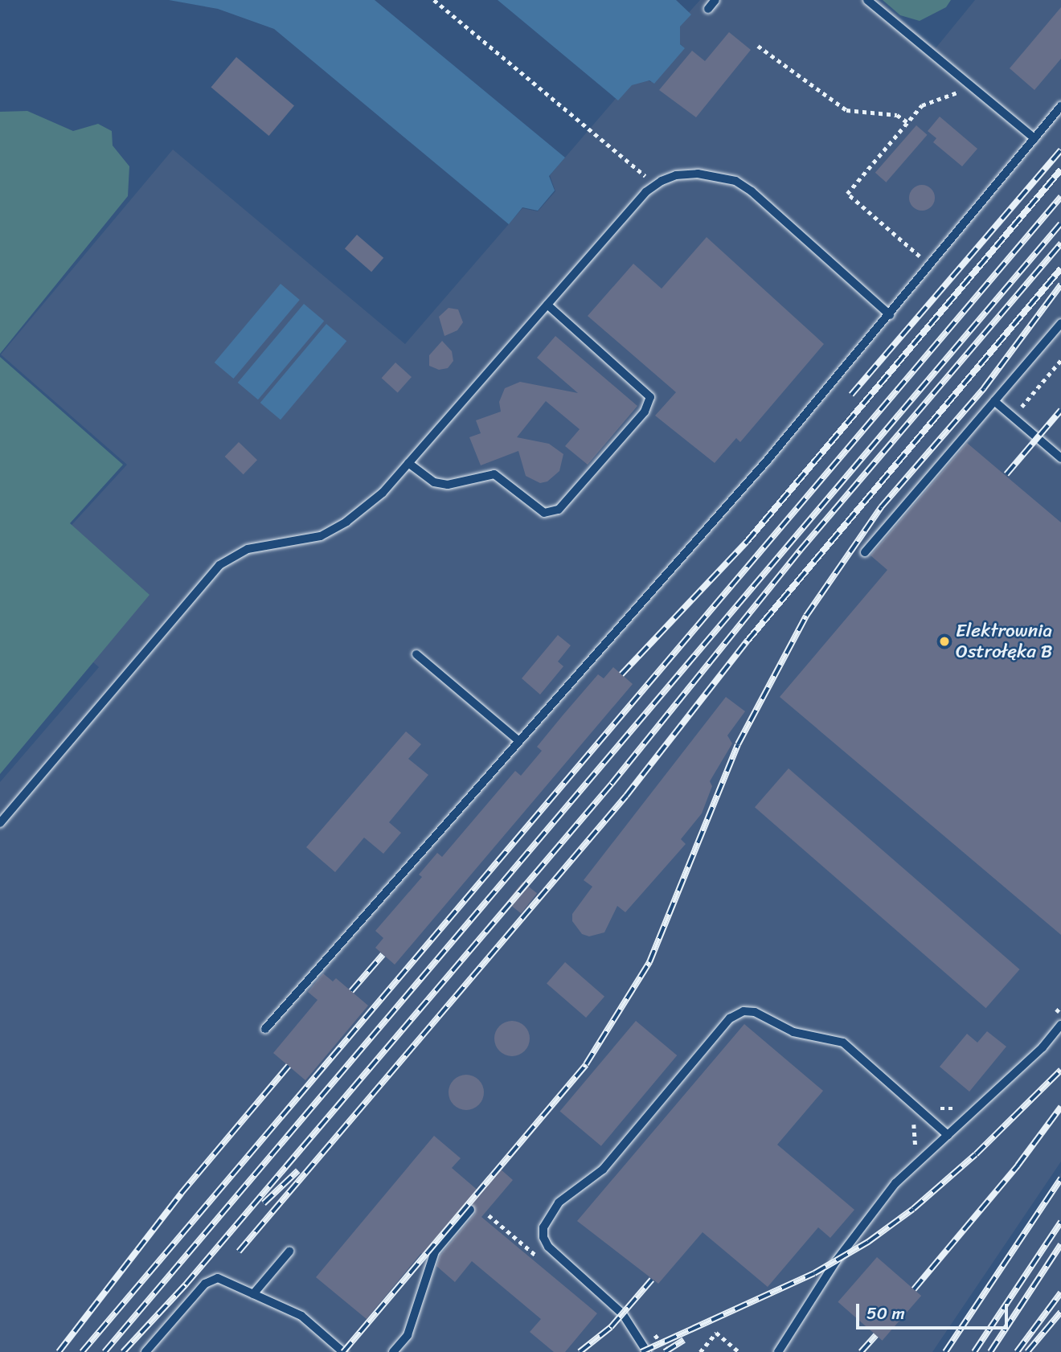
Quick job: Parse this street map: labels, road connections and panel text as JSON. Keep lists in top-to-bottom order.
{
  "places": ["Elektrownia Ostrołęka B"],
  "scale_bar": "50 m"
}
